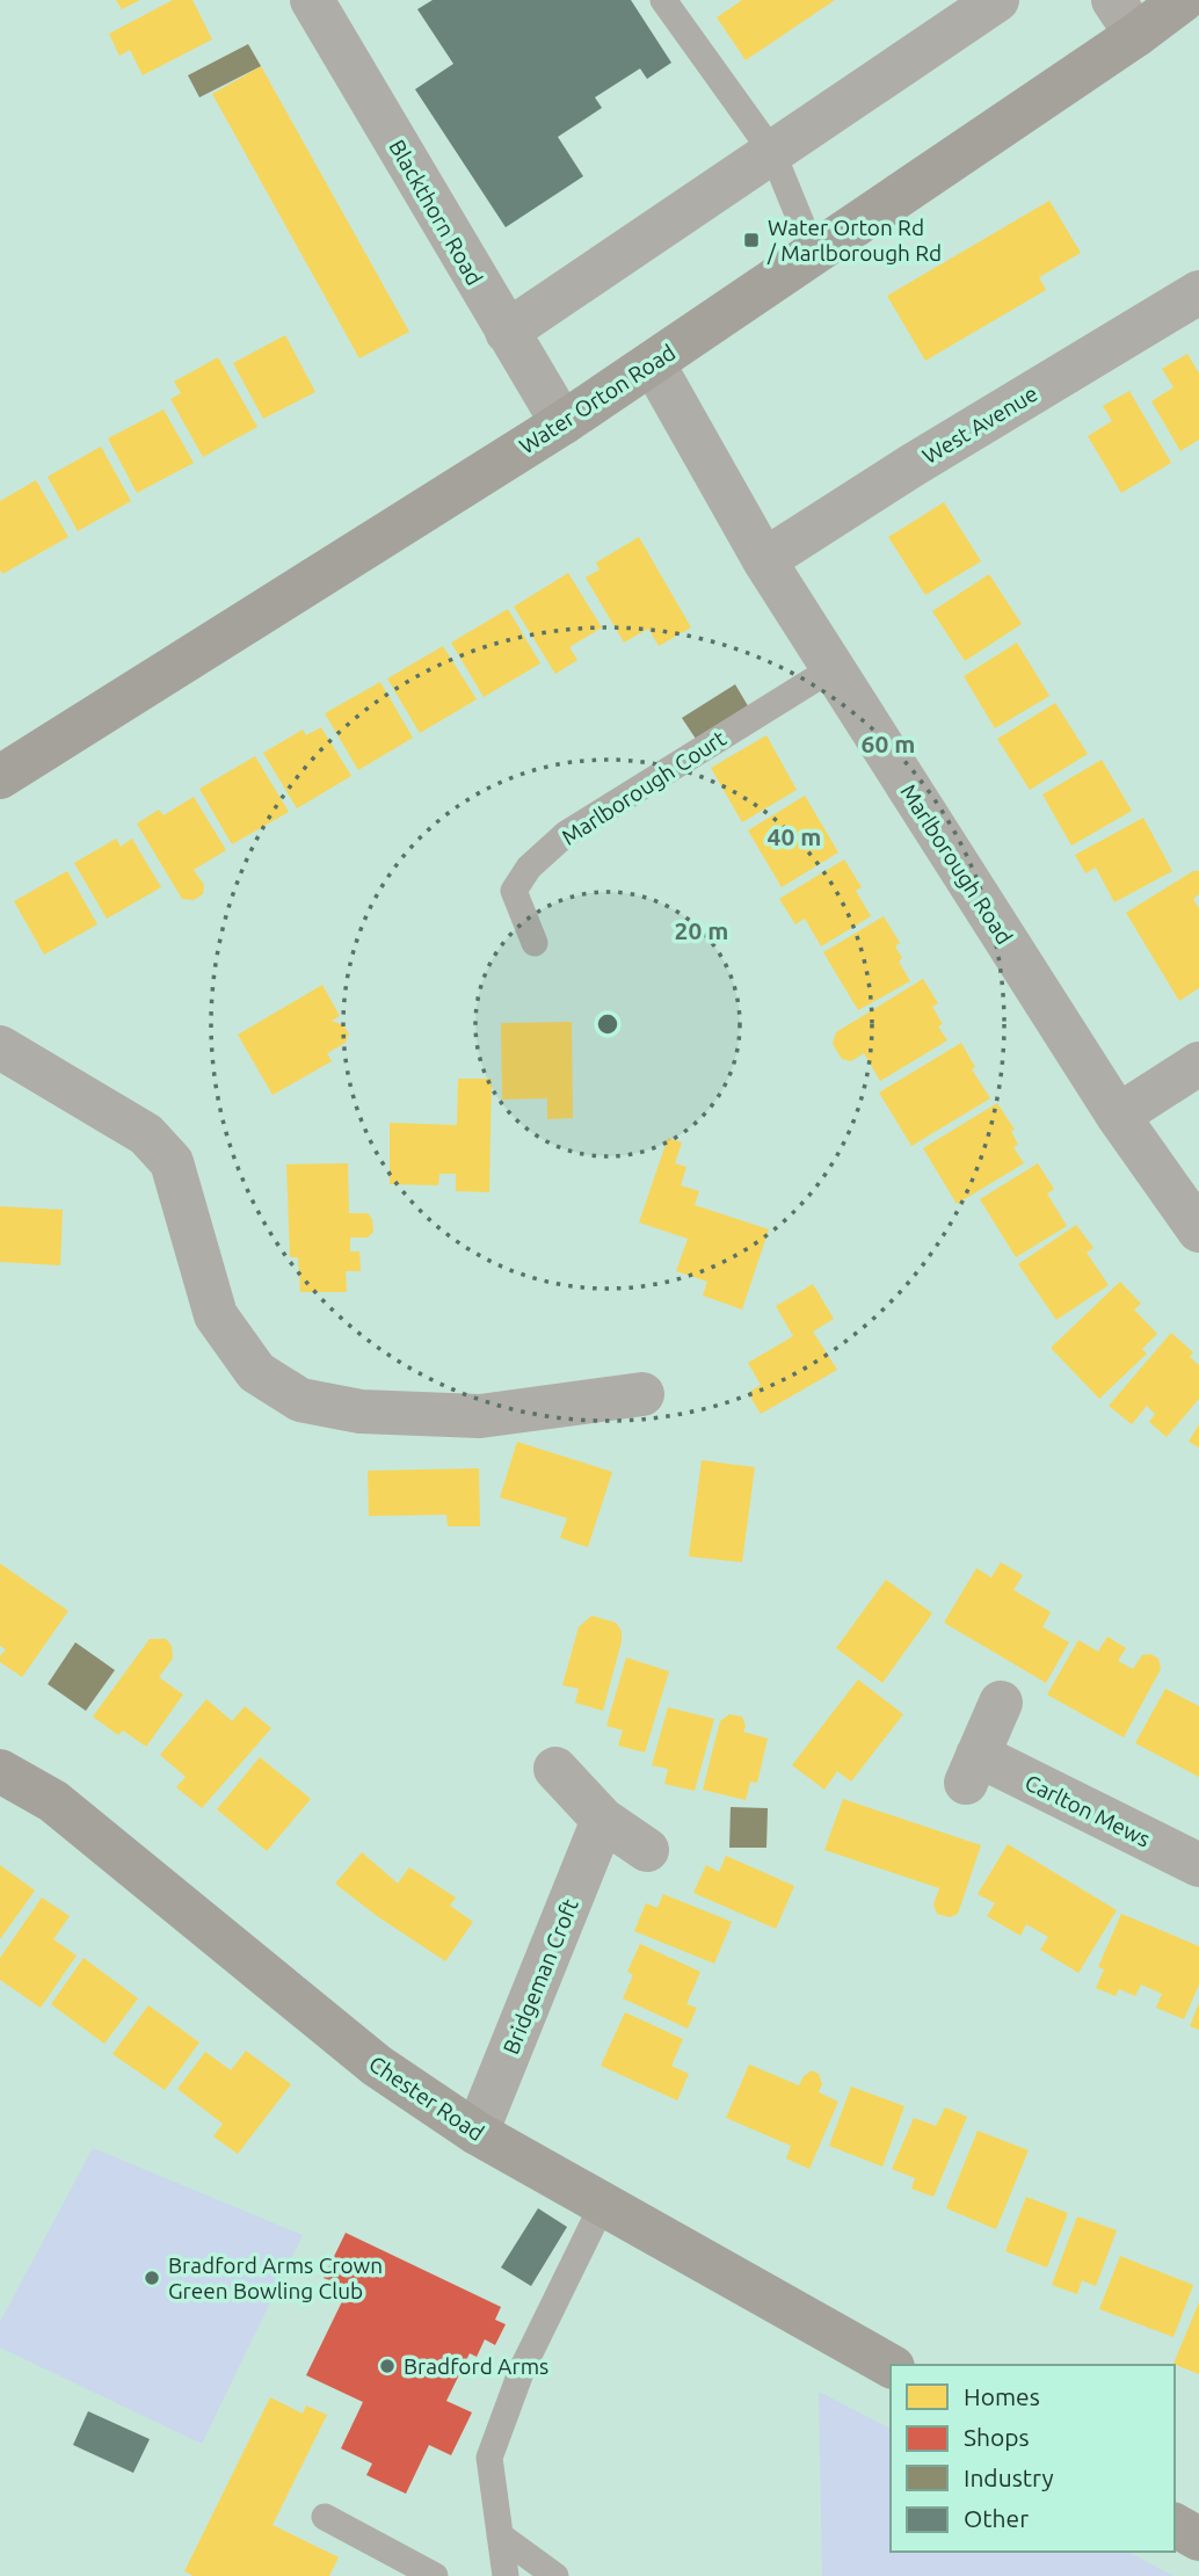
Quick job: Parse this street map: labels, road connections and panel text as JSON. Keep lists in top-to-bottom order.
{
  "streets": {
    "main road": ["Water Orton Road", "Chester Road"],
    "street": [
      "Blackthorn Road",
      "West Avenue",
      "Marlborough Road",
      "Carlton Mews",
      "Bridgeman Croft"
    ],
    "lane": ["Marlborough Court"]
  },
  "crossings": [
    ["Blackthorn Road", "Water Orton Road"],
    ["Water Orton Road", "Marlborough Road"],
    ["West Avenue", "Marlborough Road"],
    ["Marlborough Court", "Marlborough Road"],
    ["Bridgeman Croft", "Chester Road"]
  ],
  "places": {
    "transit": ["Water Orton Rd / Marlborough Rd"],
    "other": ["Bradford Arms Crown Green Bowling Club", "Bradford Arms"]
  },
  "legend": [
    "Homes",
    "Shops",
    "Industry",
    "Other"
  ],
  "rings": ["60 m", "40 m", "20 m"]
}
